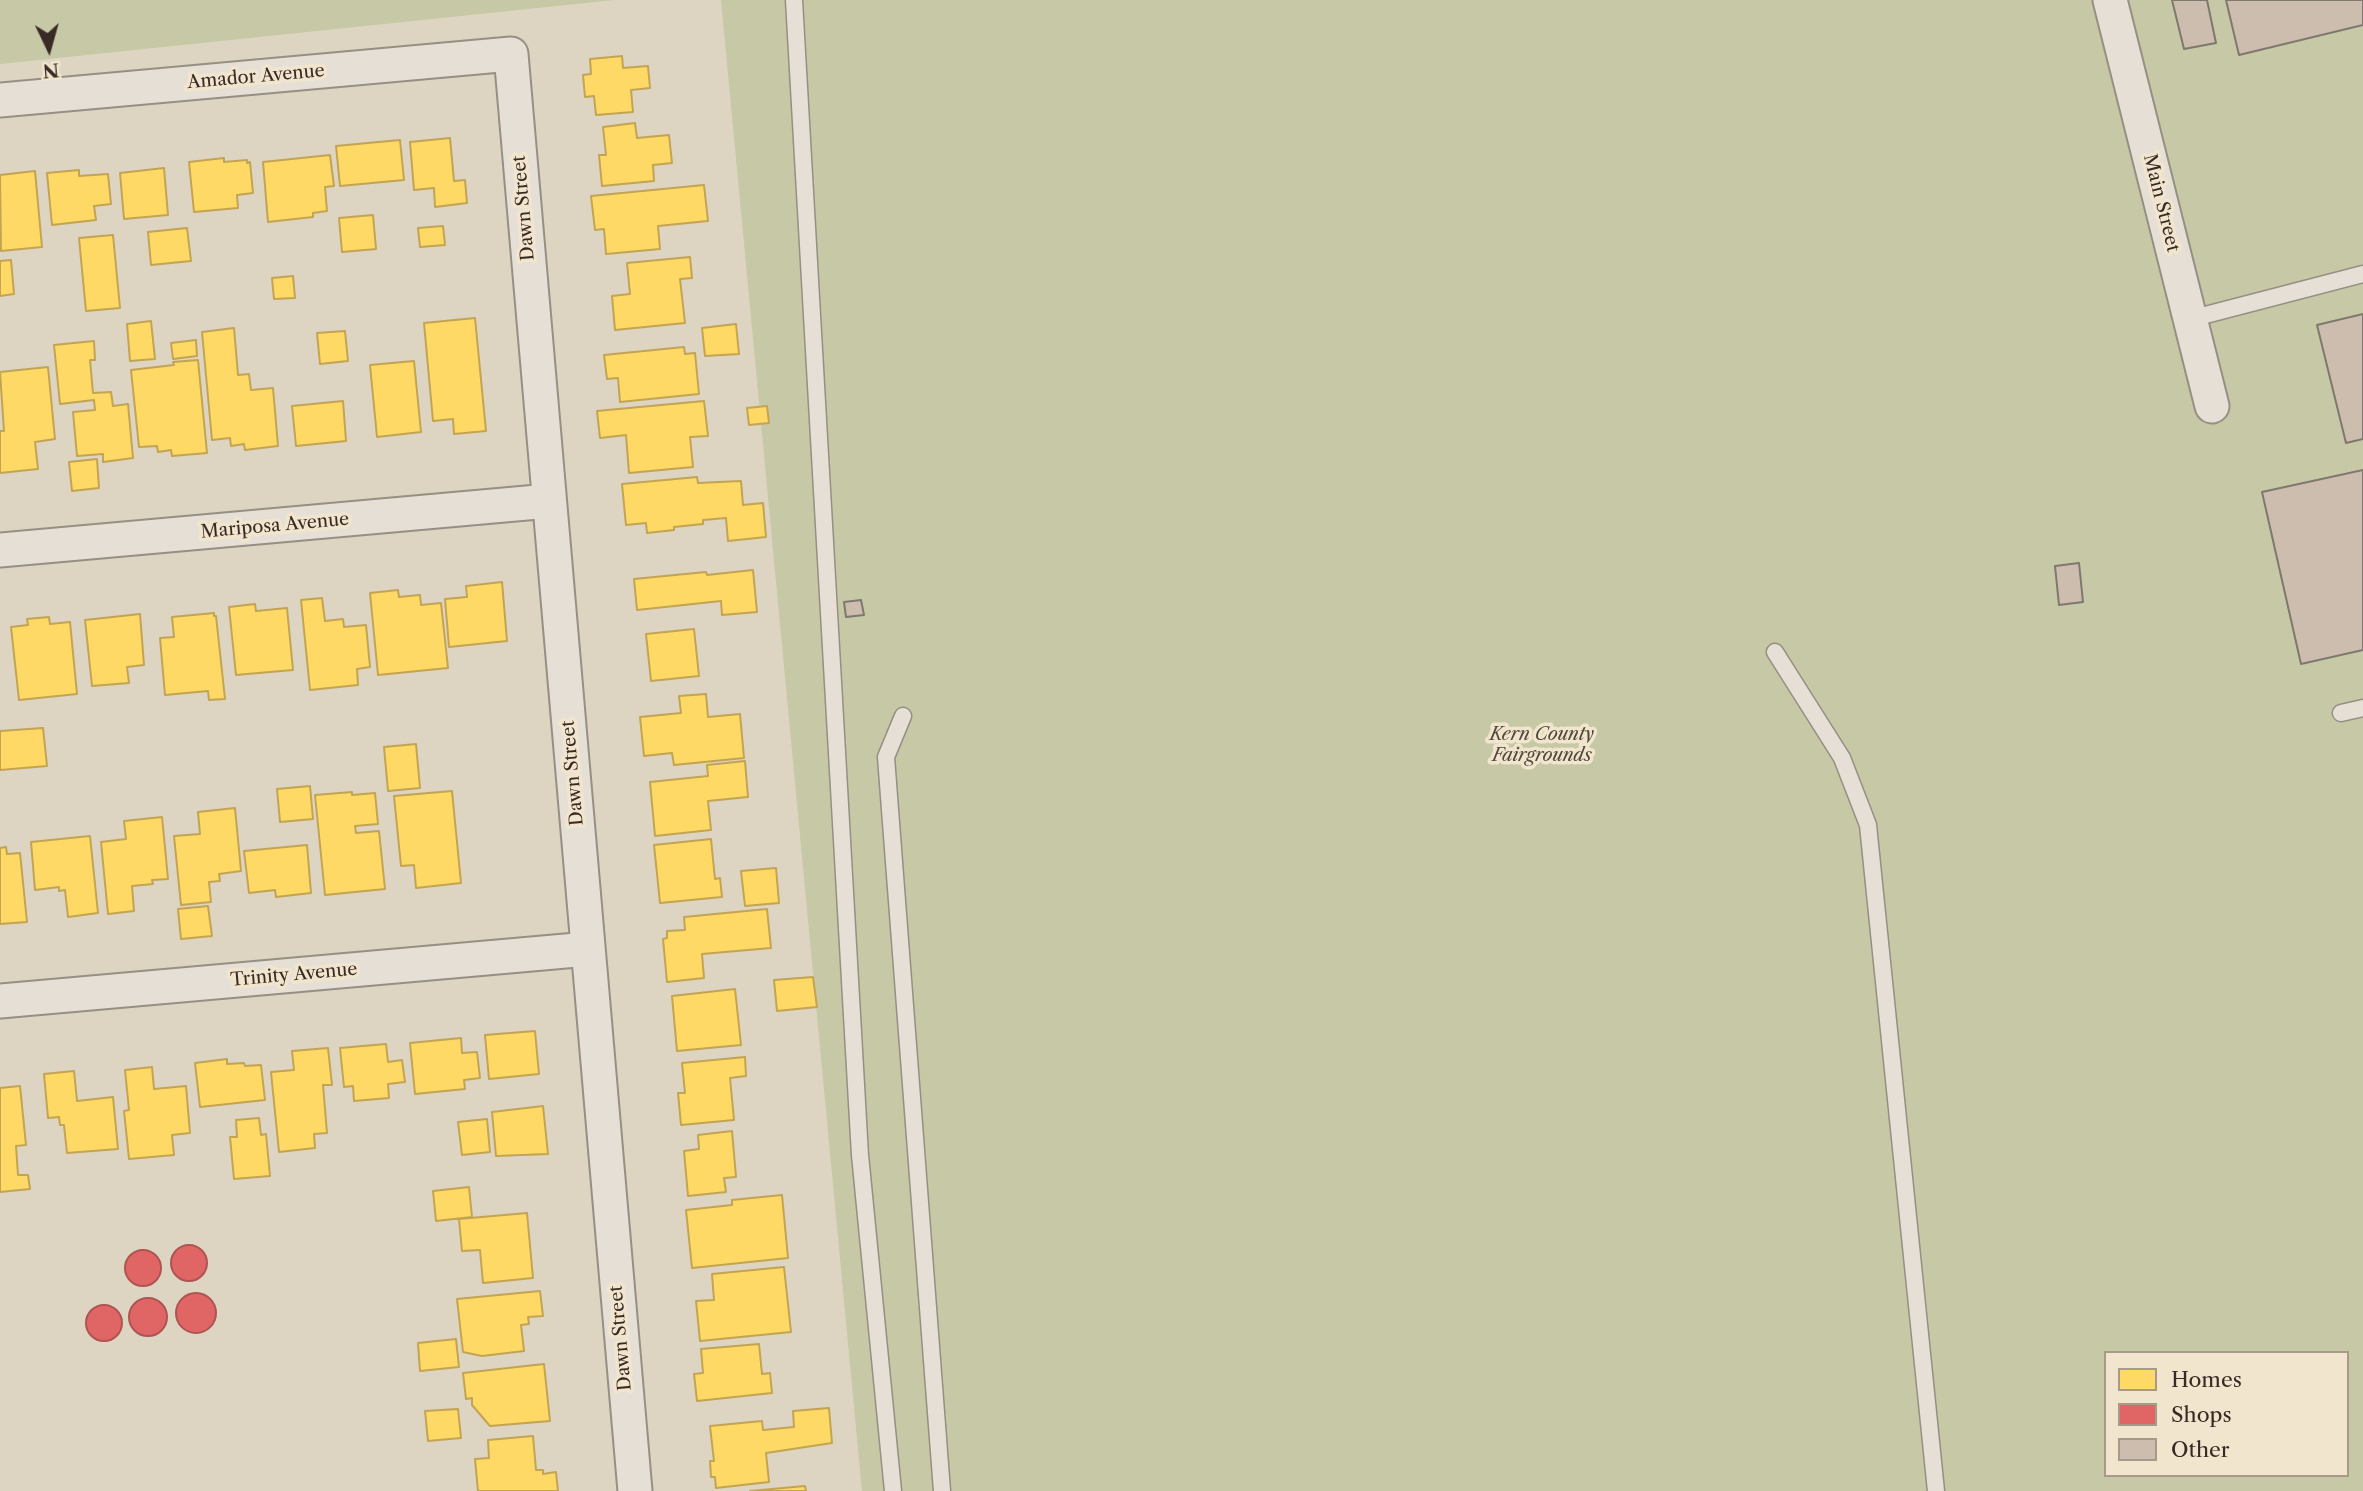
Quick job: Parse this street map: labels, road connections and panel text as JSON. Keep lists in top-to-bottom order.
{
  "streets": {
    "street": [
      "Amador Avenue",
      "Main Street",
      "Dawn Street",
      "Mariposa Avenue",
      "Trinity Avenue"
    ]
  },
  "crossings": [
    ["Amador Avenue", "Dawn Street"],
    ["Dawn Street", "Mariposa Avenue"],
    ["Dawn Street", "Trinity Avenue"]
  ],
  "parks": ["Kern County Fairgrounds"],
  "legend": ["Homes", "Shops", "Other"],
  "north": "bottom"
}
